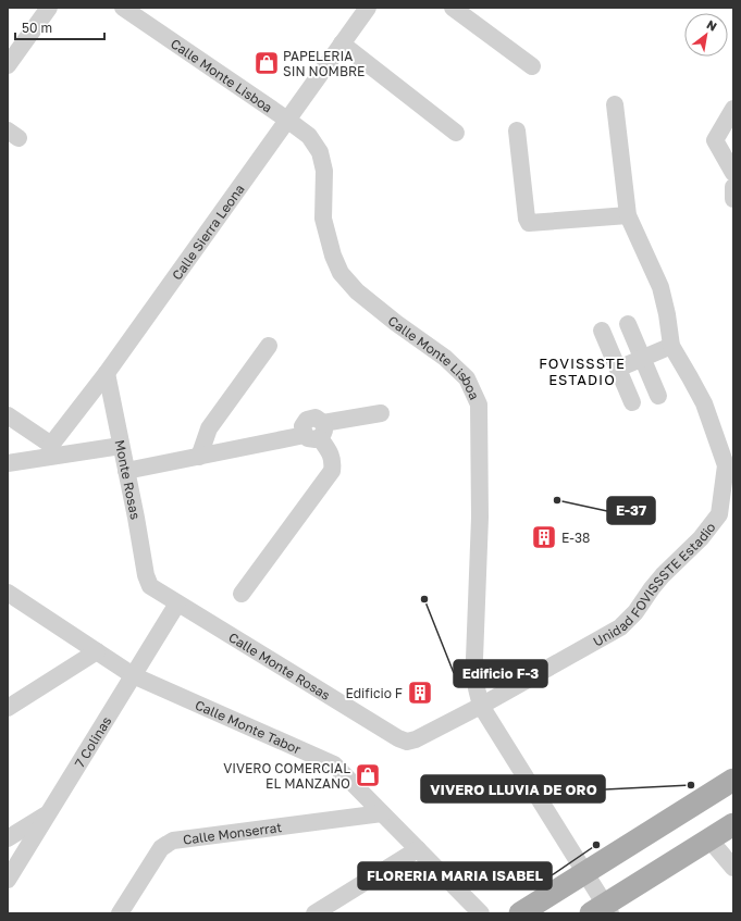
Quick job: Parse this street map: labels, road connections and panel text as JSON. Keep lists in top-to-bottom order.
{
  "streets": {
    "street": [
      "Calle Monte Lisboa",
      "Calle Sierra Leona",
      "Monte Rosas",
      "Unidad FOVISSSTE Estadio",
      "Calle Monte Rosas",
      "Calle Monte Tabor",
      "7 Colinas",
      "Calle Monserrat"
    ]
  },
  "crossings": [
    ["Calle Monte Lisboa", "Calle Sierra Leona"],
    ["Calle Monte Lisboa", "Unidad FOVISSSTE Estadio"],
    ["Calle Monte Lisboa", "Calle Monte Rosas"],
    ["Calle Sierra Leona", "Monte Rosas"],
    ["Monte Rosas", "Calle Monte Rosas"],
    ["Unidad FOVISSSTE Estadio", "Calle Monte Rosas"],
    ["Calle Monte Rosas", "7 Colinas"],
    ["Calle Monte Tabor", "7 Colinas"],
    ["Calle Monte Tabor", "Calle Monserrat"]
  ],
  "districts": ["FOVISSSTE ESTADIO"],
  "places": {
    "shop": ["PAPELERIA SIN NOMBRE", "VIVERO COMERCIAL EL MANZANO"],
    "other": [
      "E-37",
      "Edificio F-3",
      "VIVERO LLUVIA DE ORO",
      "FLORERIA MARIA ISABEL"
    ],
    "building": ["E-38", "Edificio F"]
  },
  "scale_bar": "50 m",
  "north": "top right"
}
